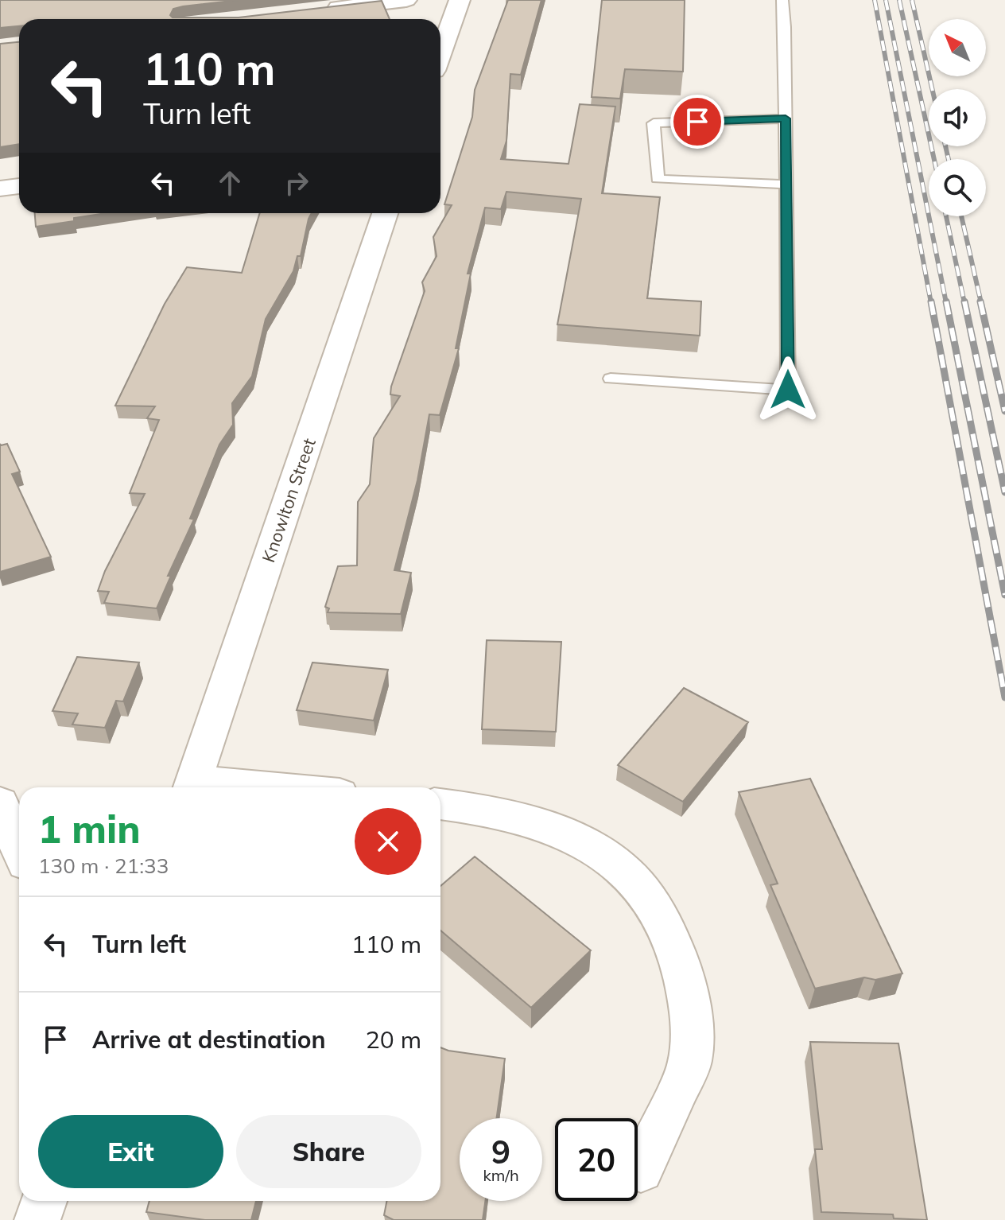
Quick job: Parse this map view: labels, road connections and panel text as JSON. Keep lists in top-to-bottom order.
{
  "streets": {
    "street": ["Knowlton Street"]
  },
  "north": "top left",
  "page": {
    "turn": ["110 m", "Turn left"],
    "heading": ["1 min", "130 m · 21:33"],
    "list": [
      {
        "name": "Turn left",
        "value": "110 m"
      },
      {
        "name": "Arrive at destination",
        "value": "20 m"
      }
    ],
    "buttons": ["Exit", "Share"],
    "speed": "9 km/h",
    "limit": "20"
  }
}
